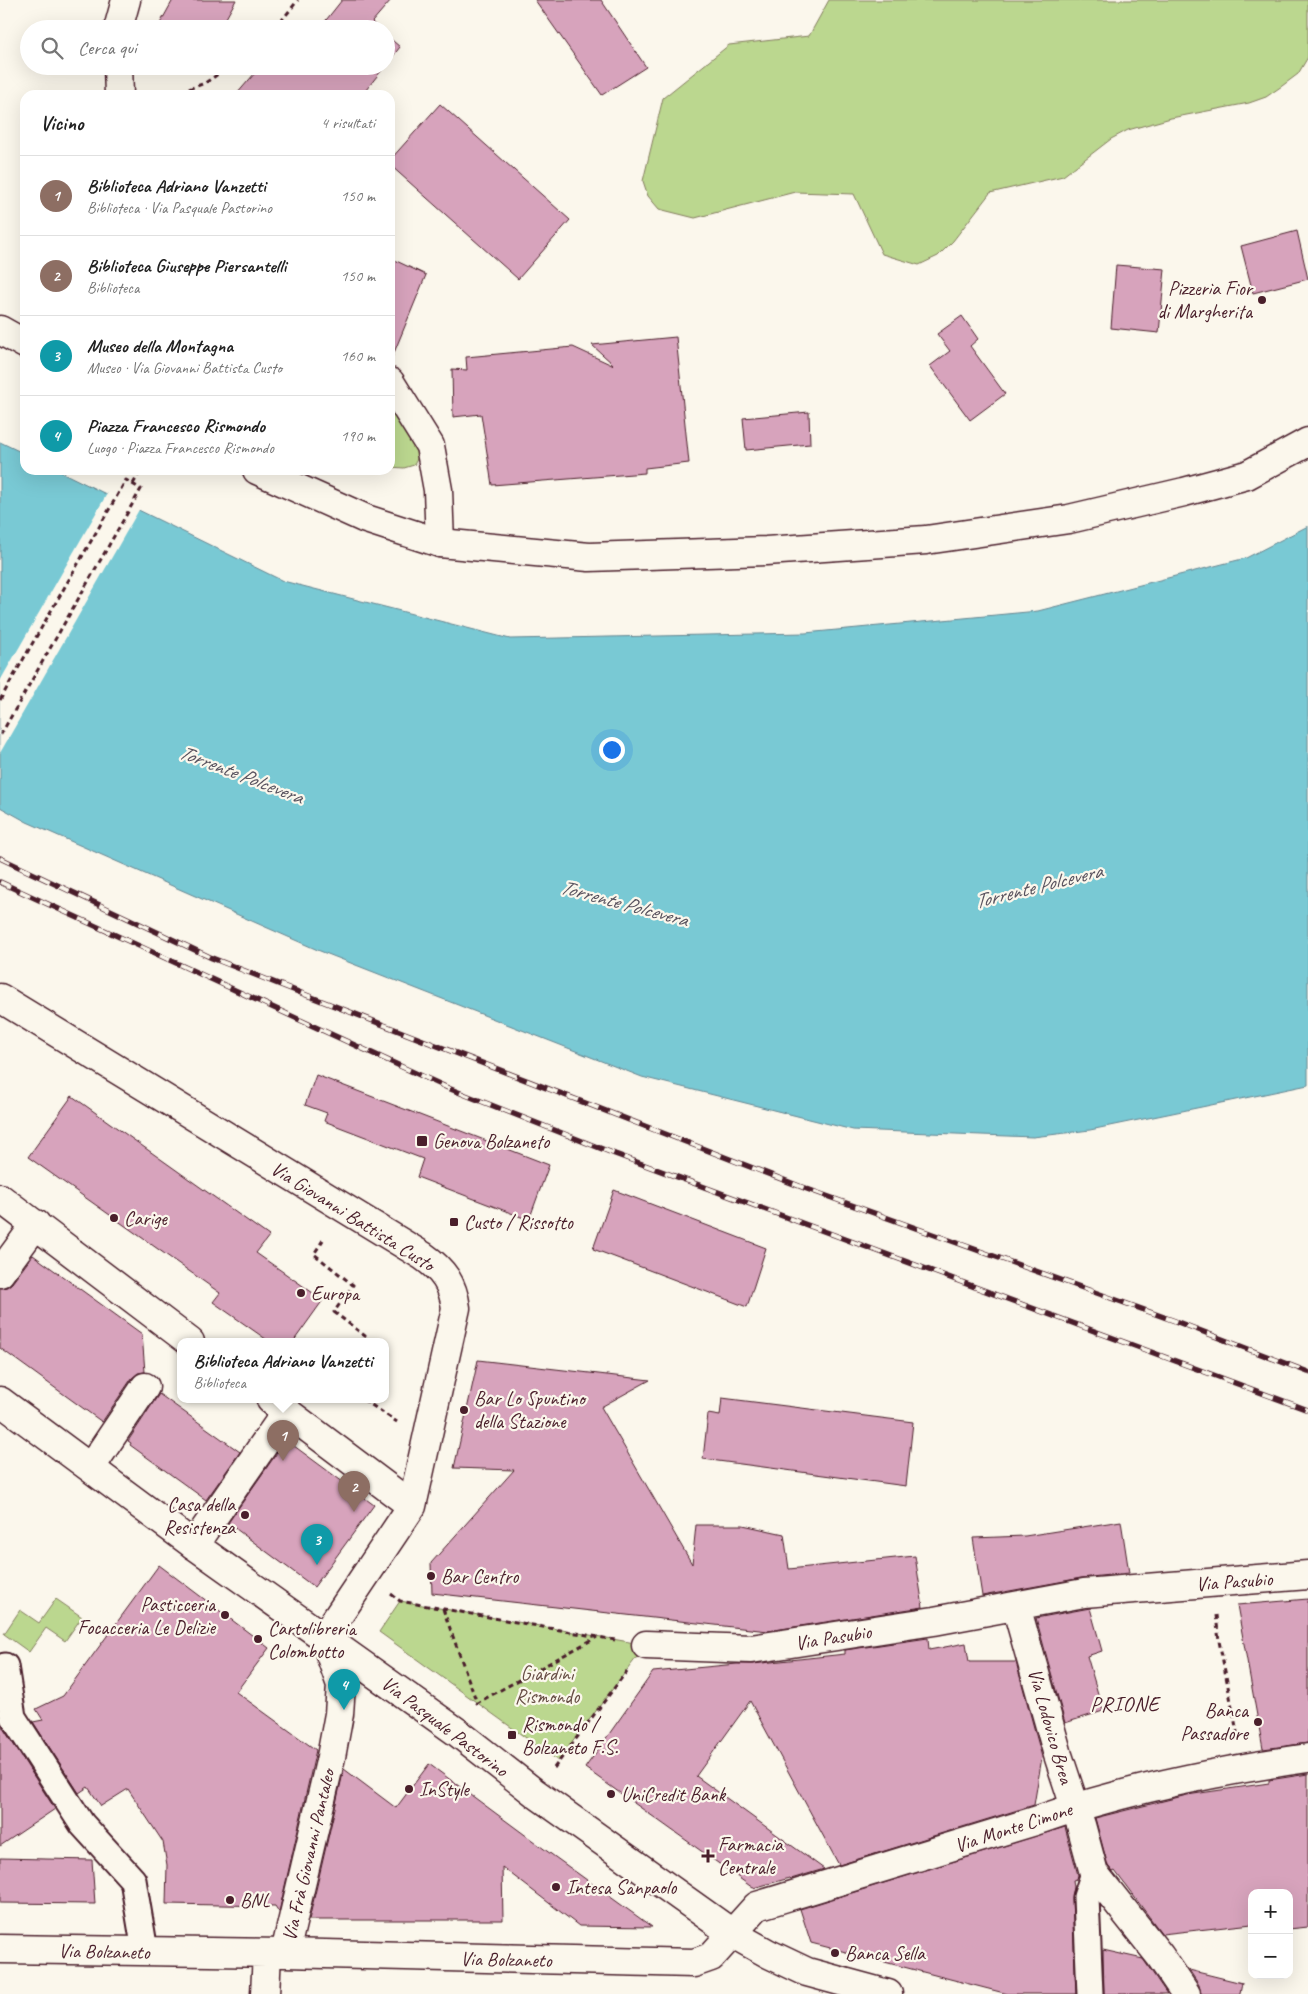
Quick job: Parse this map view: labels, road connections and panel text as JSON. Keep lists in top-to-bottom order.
{
  "streets": {
    "street": [
      "Via Giovanni Battista Custo",
      "Via Pasubio",
      "Via Pasquale Pastorino",
      "Via Lodovico Brea",
      "Via Monte Cimone",
      "Via Frà Giovanni Pantaleo",
      "Via Bolzaneto"
    ]
  },
  "crossings": [
    ["Via Giovanni Battista Custo", "Via Pasquale Pastorino"],
    ["Via Giovanni Battista Custo", "Via Frà Giovanni Pantaleo"],
    ["Via Pasubio", "Via Lodovico Brea"],
    ["Via Pasquale Pastorino", "Via Monte Cimone"],
    ["Via Pasquale Pastorino", "Via Frà Giovanni Pantaleo"],
    ["Via Pasquale Pastorino", "Via Bolzaneto"],
    ["Via Lodovico Brea", "Via Monte Cimone"],
    ["Via Monte Cimone", "Via Bolzaneto"],
    ["Via Frà Giovanni Pantaleo", "Via Bolzaneto"]
  ],
  "districts": ["PRIONE"],
  "water": ["Torrente Polcevera"],
  "parks": ["Giardini Rismondo"],
  "places": {
    "other": [
      "Pizzeria Fior di Margherita",
      "Carige",
      "Europa",
      "Bar Lo Spuntino della Stazione",
      "Casa della Resistenza",
      "Bar Centro",
      "Pasticceria Focacceria Le Delizie",
      "Cartolibreria Colombotto",
      "Banca Passadore",
      "InStyle",
      "UniCredit Bank",
      "Intesa Sanpaolo",
      "BNL",
      "Banca Sella"
    ],
    "transit": ["Genova Bolzaneto", "Custo / Rissotto", "Rismondo / Bolzaneto F.S."],
    "health": ["Farmacia Centrale"]
  },
  "page": {
    "search": "Cerca qui",
    "heading": ["Vicino", "4 risultati"],
    "list": [
      {
        "mark": "1",
        "name": "Biblioteca Adriano Vanzetti",
        "note": "Biblioteca · Via Pasquale Pastorino",
        "value": "150 m"
      },
      {
        "mark": "2",
        "name": "Biblioteca Giuseppe Piersantelli",
        "note": "Biblioteca",
        "value": "150 m"
      },
      {
        "mark": "3",
        "name": "Museo della Montagna",
        "note": "Museo · Via Giovanni Battista Custo",
        "value": "160 m"
      },
      {
        "mark": "4",
        "name": "Piazza Francesco Rismondo",
        "note": "Luogo · Piazza Francesco Rismondo",
        "value": "190 m"
      }
    ],
    "popup": ["Biblioteca Adriano Vanzetti", "Biblioteca"],
    "pins": [
      "1",
      "2",
      "3",
      "4"
    ],
    "map_buttons": ["+", "−"]
  }
}
